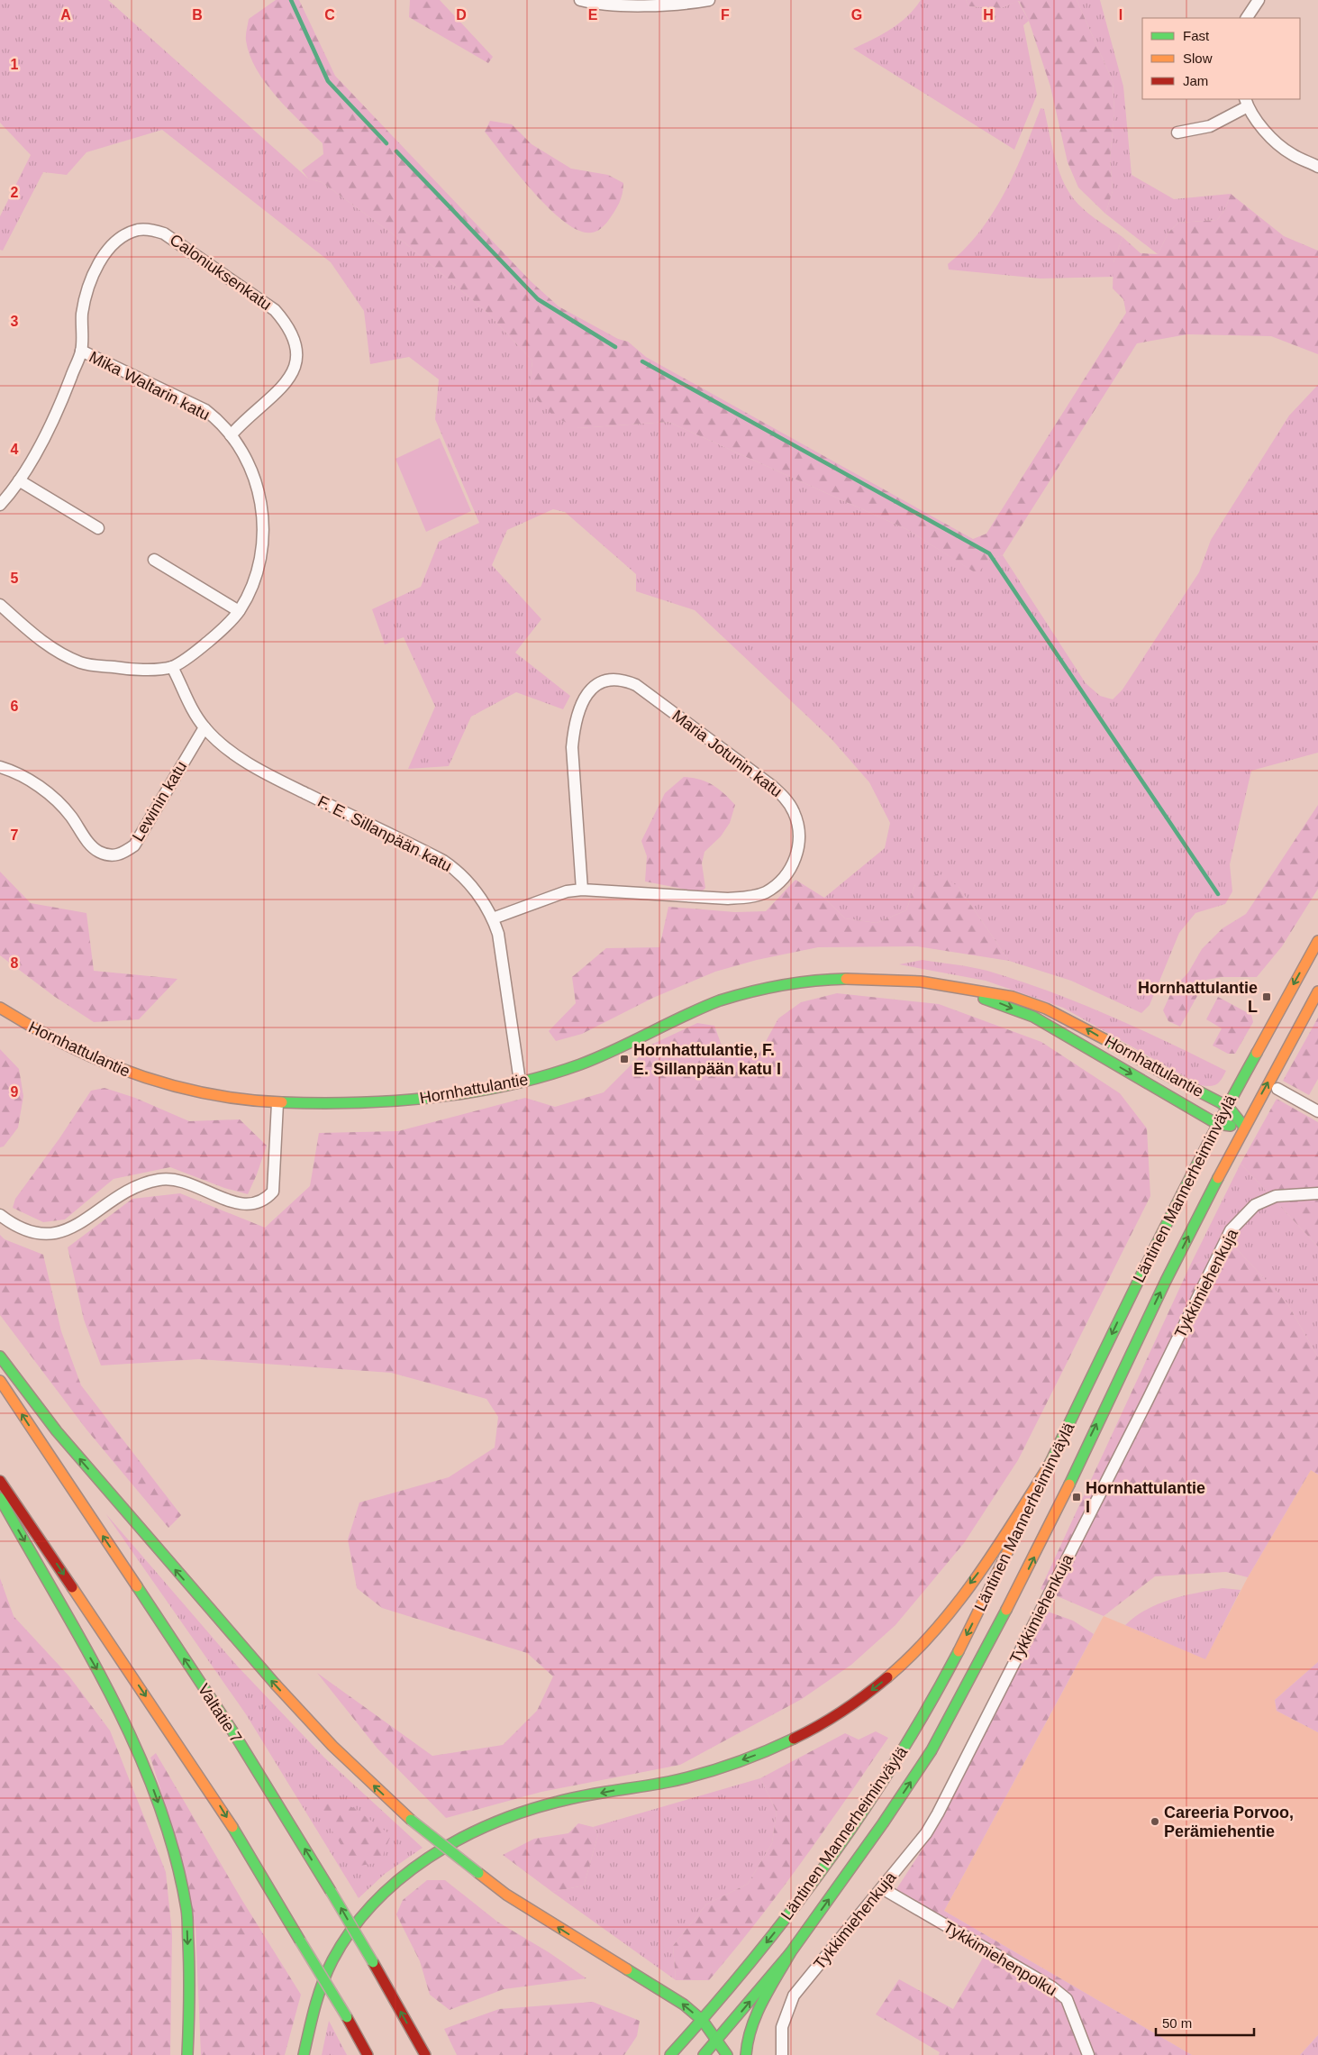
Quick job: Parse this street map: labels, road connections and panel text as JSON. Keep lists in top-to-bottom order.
{
  "streets": {
    "main road": ["Hornhattulantie", "Läntinen Mannerheiminväylä", "Valtatie 7"],
    "street": [
      "Caloniuksenkatu",
      "Mika Waltarin katu",
      "Maria Jotunin katu",
      "Lewinin katu",
      "F. E. Sillanpään katu",
      "Tykkimiehenkuja",
      "Tykkimiehenpolku"
    ]
  },
  "crossings": [
    ["Caloniuksenkatu", "Mika Waltarin katu"],
    ["Mika Waltarin katu", "F. E. Sillanpään katu"],
    ["Maria Jotunin katu", "F. E. Sillanpään katu"],
    ["Lewinin katu", "F. E. Sillanpään katu"],
    ["F. E. Sillanpään katu", "Hornhattulantie"],
    ["Hornhattulantie", "Läntinen Mannerheiminväylä"],
    ["Tykkimiehenkuja", "Tykkimiehenpolku"]
  ],
  "places": {
    "transit": ["Hornhattulantie L", "Hornhattulantie, F. E. Sillanpään katu I", "Hornhattulantie I"],
    "other": ["Careeria Porvoo, Perämiehentie"]
  },
  "legend": ["Fast", "Slow", "Jam"],
  "scale_bar": "50 m",
  "grid": {
    "columns": [
      "A",
      "B",
      "C",
      "D",
      "E",
      "F",
      "G",
      "H",
      "I"
    ],
    "rows": [
      "1",
      "2",
      "3",
      "4",
      "5",
      "6",
      "7",
      "8",
      "9"
    ]
  }
}
